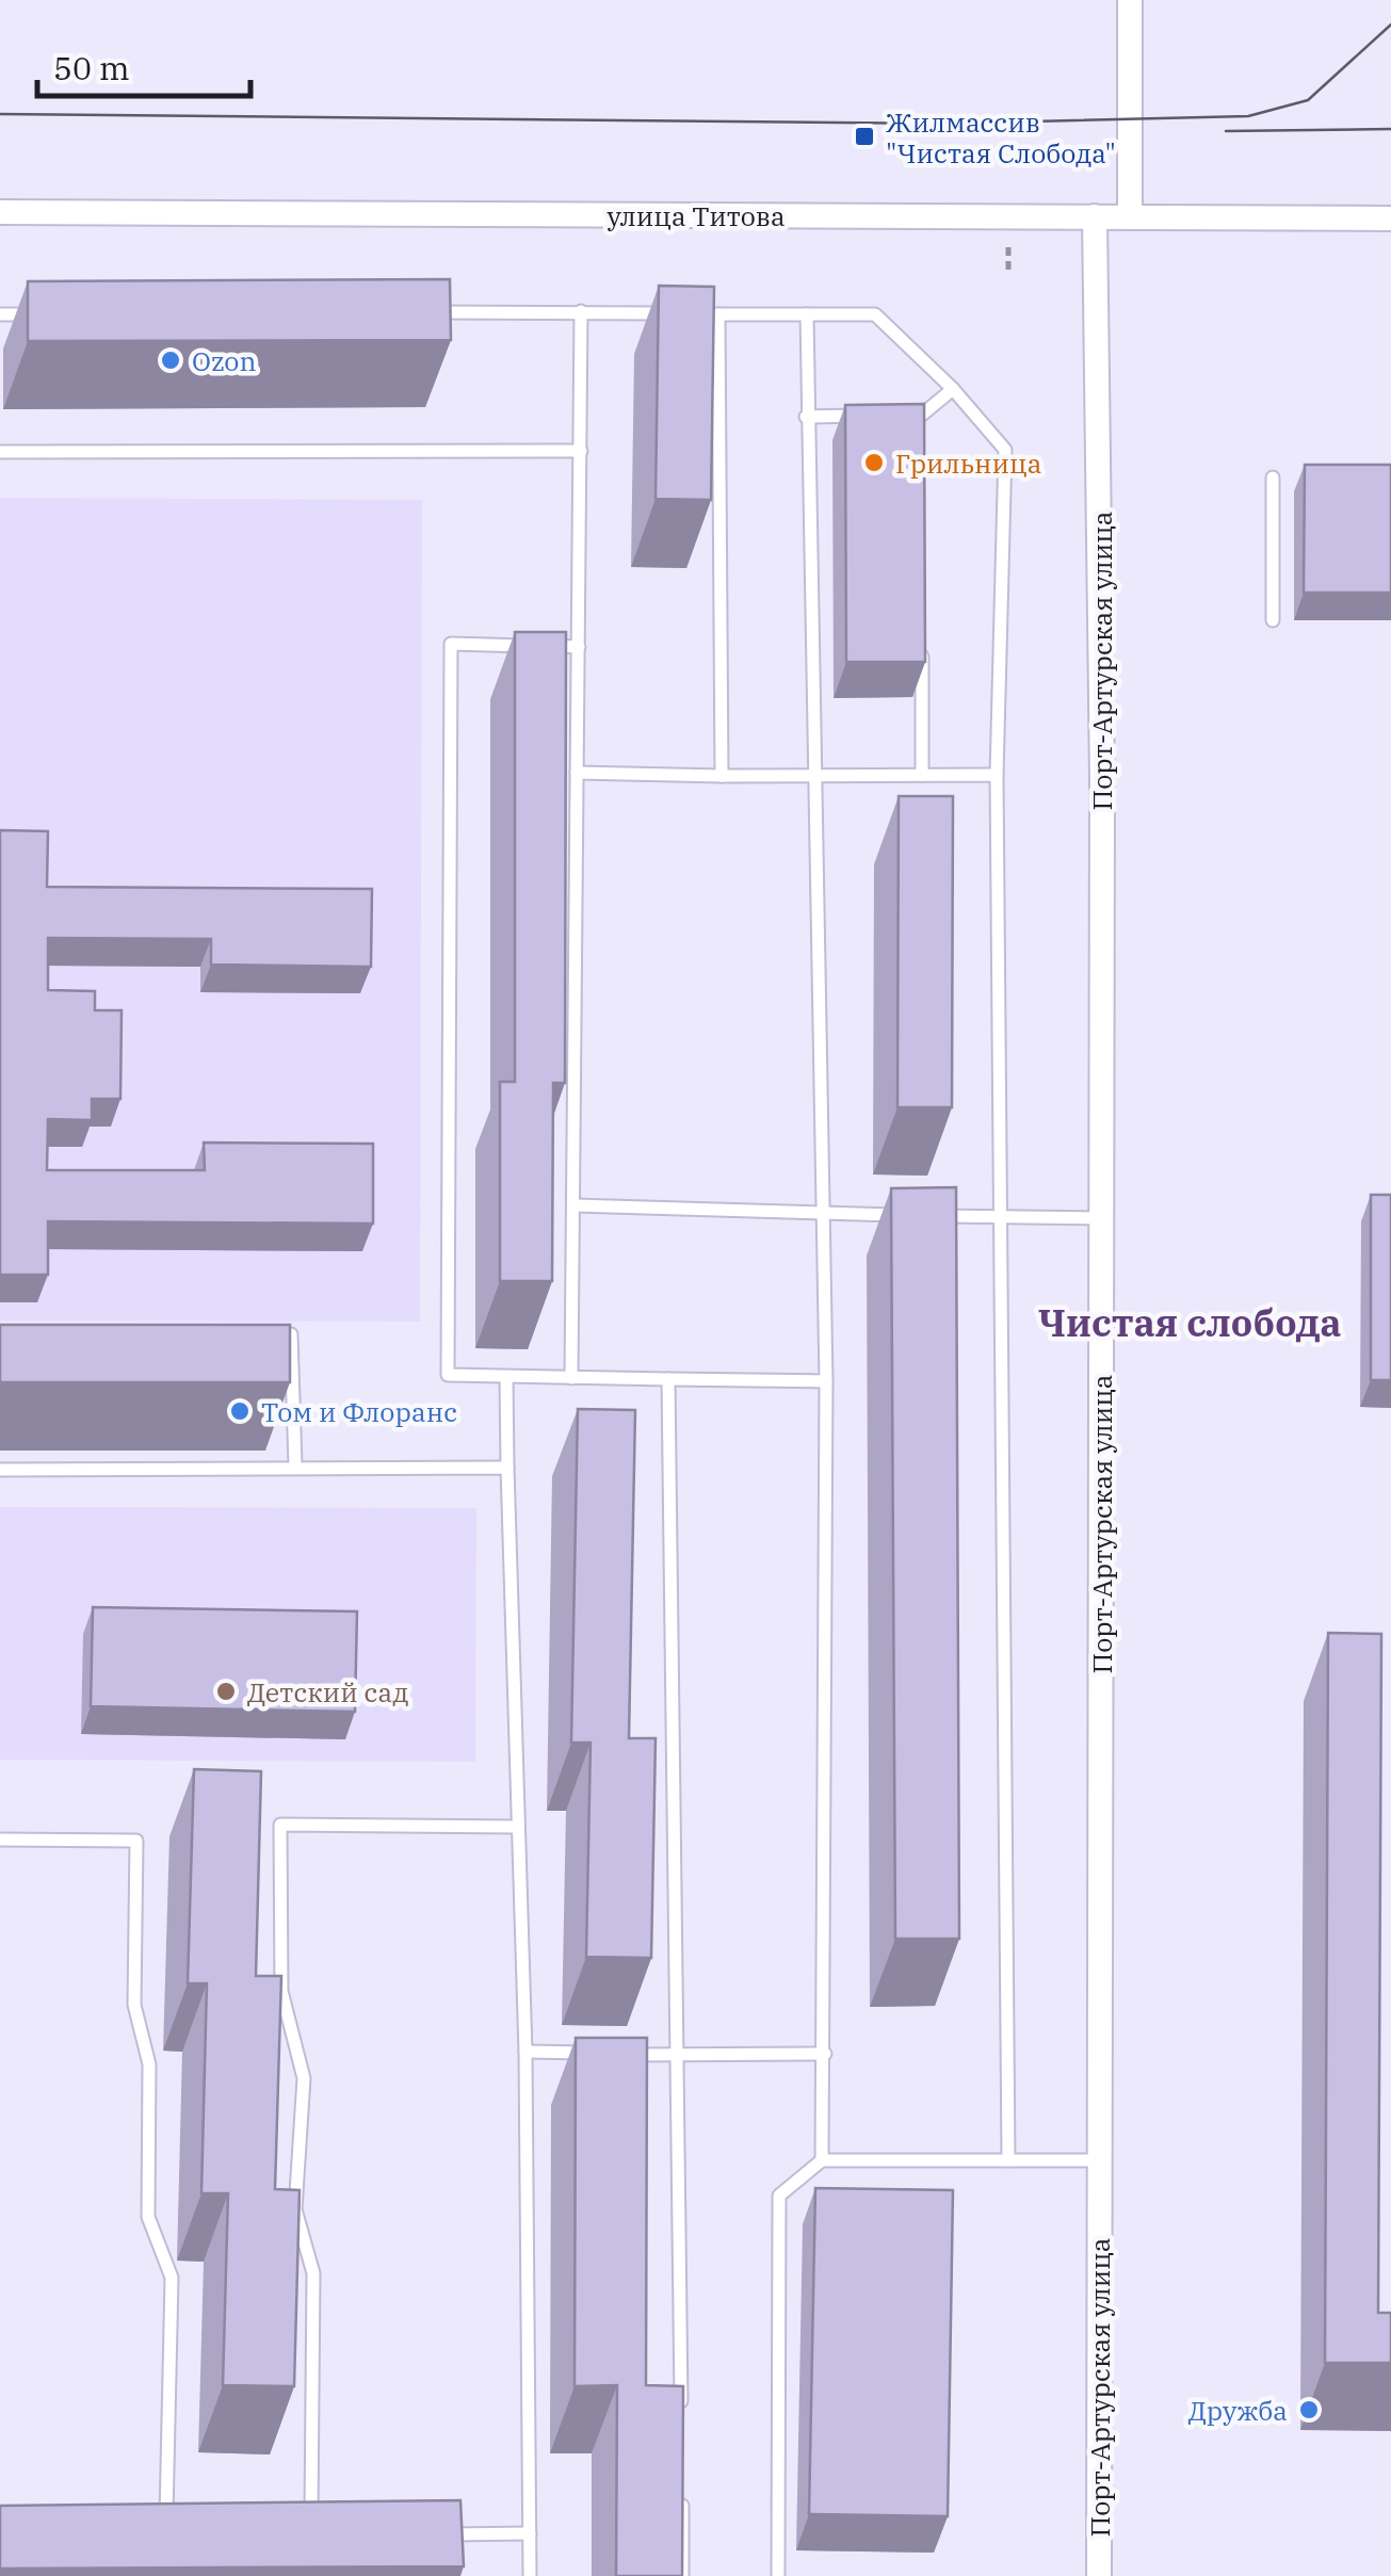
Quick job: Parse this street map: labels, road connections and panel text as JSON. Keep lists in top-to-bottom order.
{
  "streets": {
    "street": ["улица Титова", "Порт-Артурская улица"]
  },
  "crossings": [
    ["улица Титова", "Порт-Артурская улица"]
  ],
  "districts": ["Чистая слобода"],
  "places": {
    "transit": ["Жилмассив \"Чистая Слобода\""],
    "other": [
      "Ozon",
      "Грильница",
      "Том и Флоранс",
      "Детский сад",
      "Дружба"
    ]
  },
  "scale_bar": "50 m"
}
